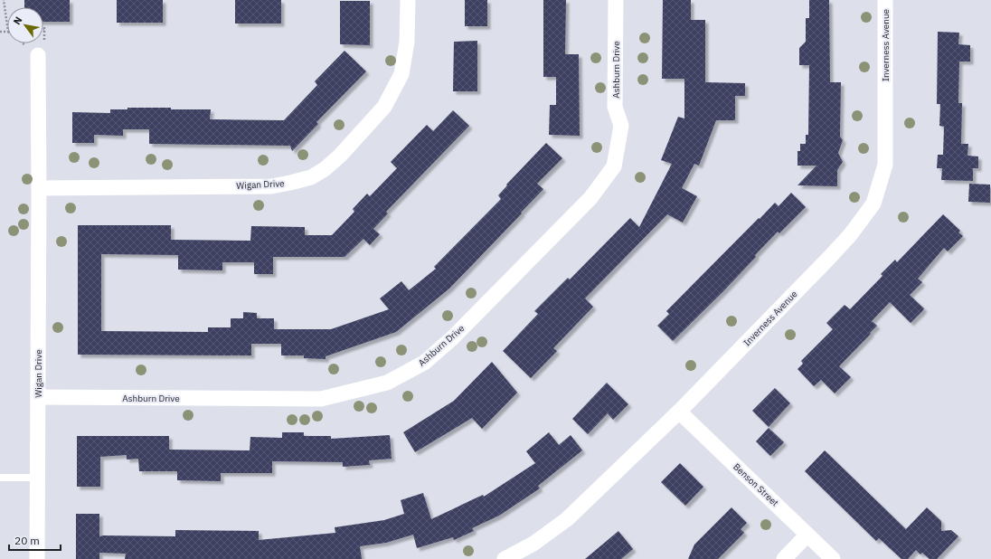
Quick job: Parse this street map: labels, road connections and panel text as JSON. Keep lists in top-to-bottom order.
{
  "streets": {
    "street": [
      "Inverness Avenue",
      "Ashburn Drive",
      "Wigan Drive",
      "Benson Street"
    ]
  },
  "crossings": [
    ["Inverness Avenue", "Benson Street"],
    ["Ashburn Drive", "Wigan Drive"]
  ],
  "scale_bar": "20 m",
  "north": "top left"
}
